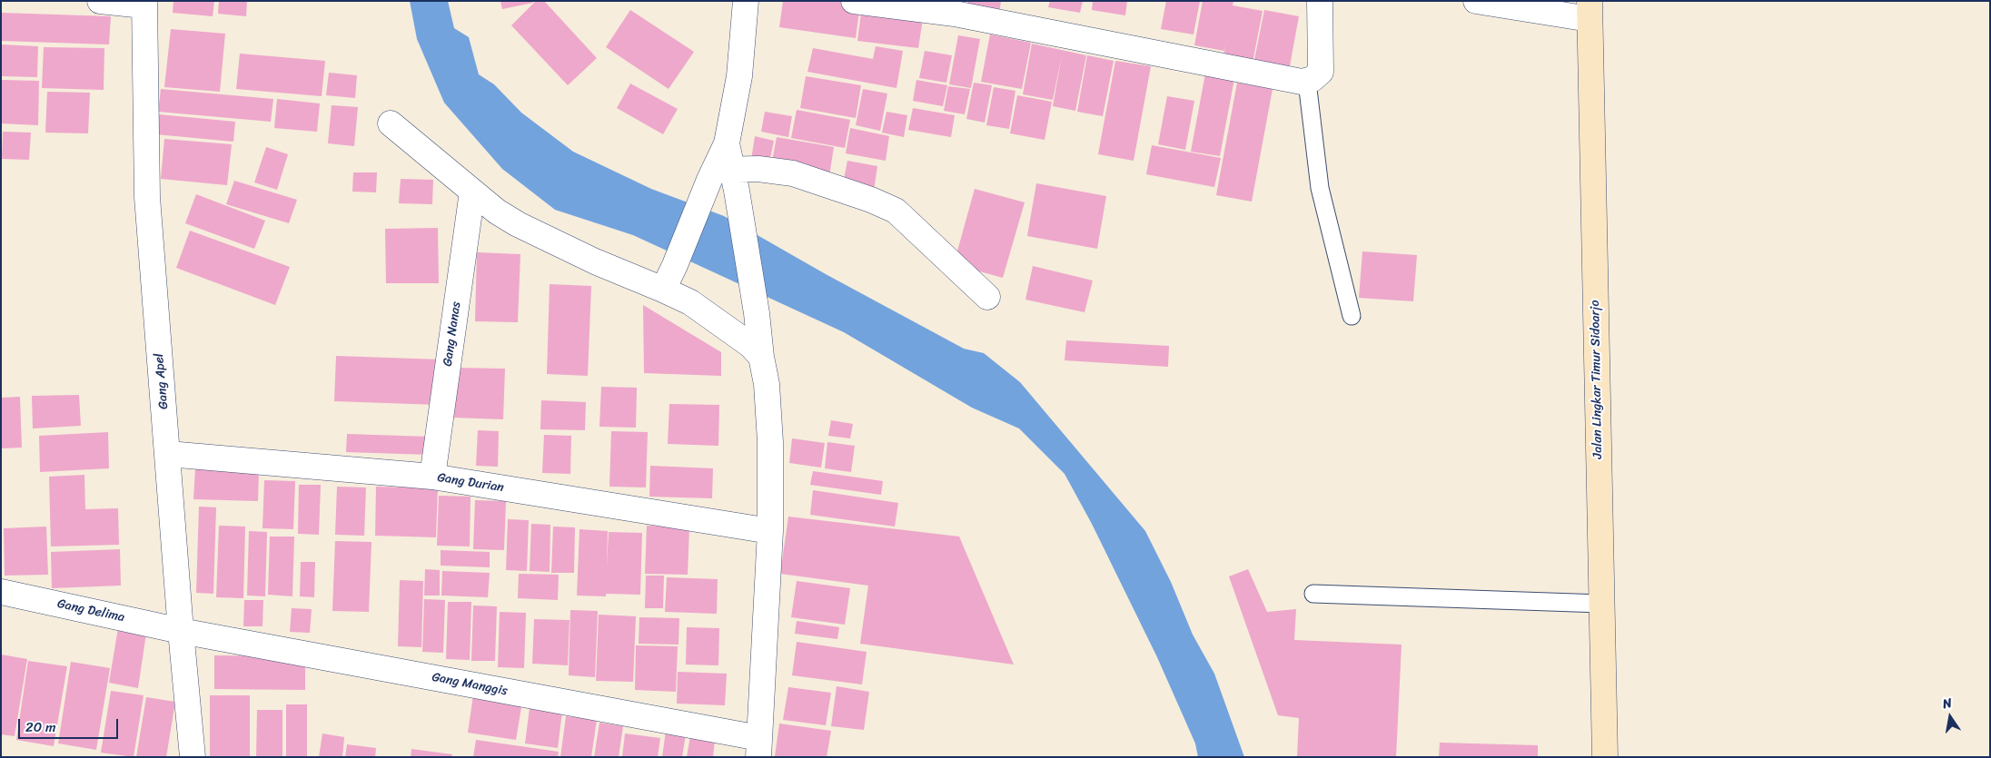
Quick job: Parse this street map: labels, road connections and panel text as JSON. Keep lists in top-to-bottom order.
{
  "streets": {
    "main road": ["Jalan Lingkar Timur Sidoarjo"],
    "street": [
      "Gang Nanas",
      "Gang Apel",
      "Gang Durian",
      "Gang Delima",
      "Gang Manggis"
    ]
  },
  "crossings": [
    ["Gang Nanas", "Gang Durian"],
    ["Gang Apel", "Gang Durian"],
    ["Gang Apel", "Gang Delima"],
    ["Gang Apel", "Gang Manggis"],
    ["Gang Delima", "Gang Manggis"]
  ],
  "scale_bar": "20 m",
  "north": "top"
}
